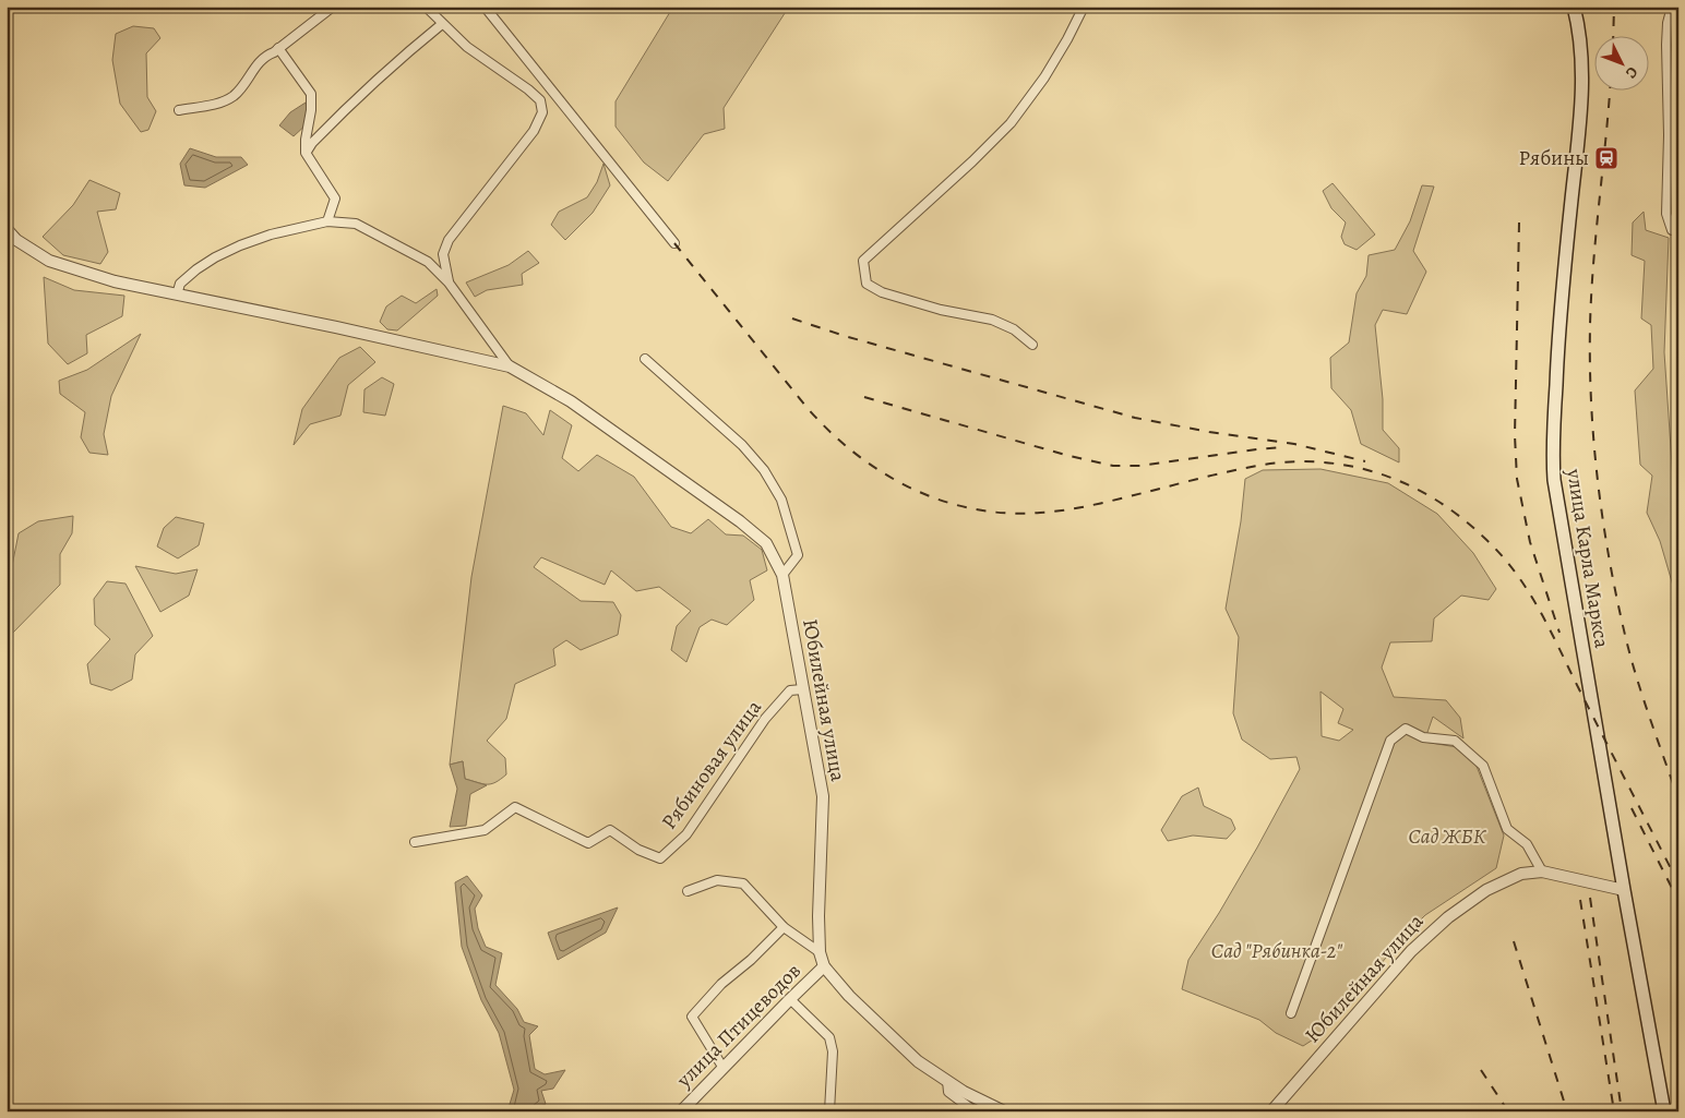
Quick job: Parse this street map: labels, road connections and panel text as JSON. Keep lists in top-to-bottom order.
{
  "streets": {
    "main road": ["улица Карла Маркса"],
    "street": ["Юбилейная улица", "Рябиновая улица", "улица Птицеводов"]
  },
  "crossings": [
    ["улица Карла Маркса", "Юбилейная улица"],
    ["Юбилейная улица", "Рябиновая улица"],
    ["Юбилейная улица", "улица Птицеводов"]
  ],
  "parks": ["Сад ЖБК", "Сад \"Рябинка-2\""],
  "places": {
    "station": ["Рябины"]
  },
  "north": "bottom right"
}
